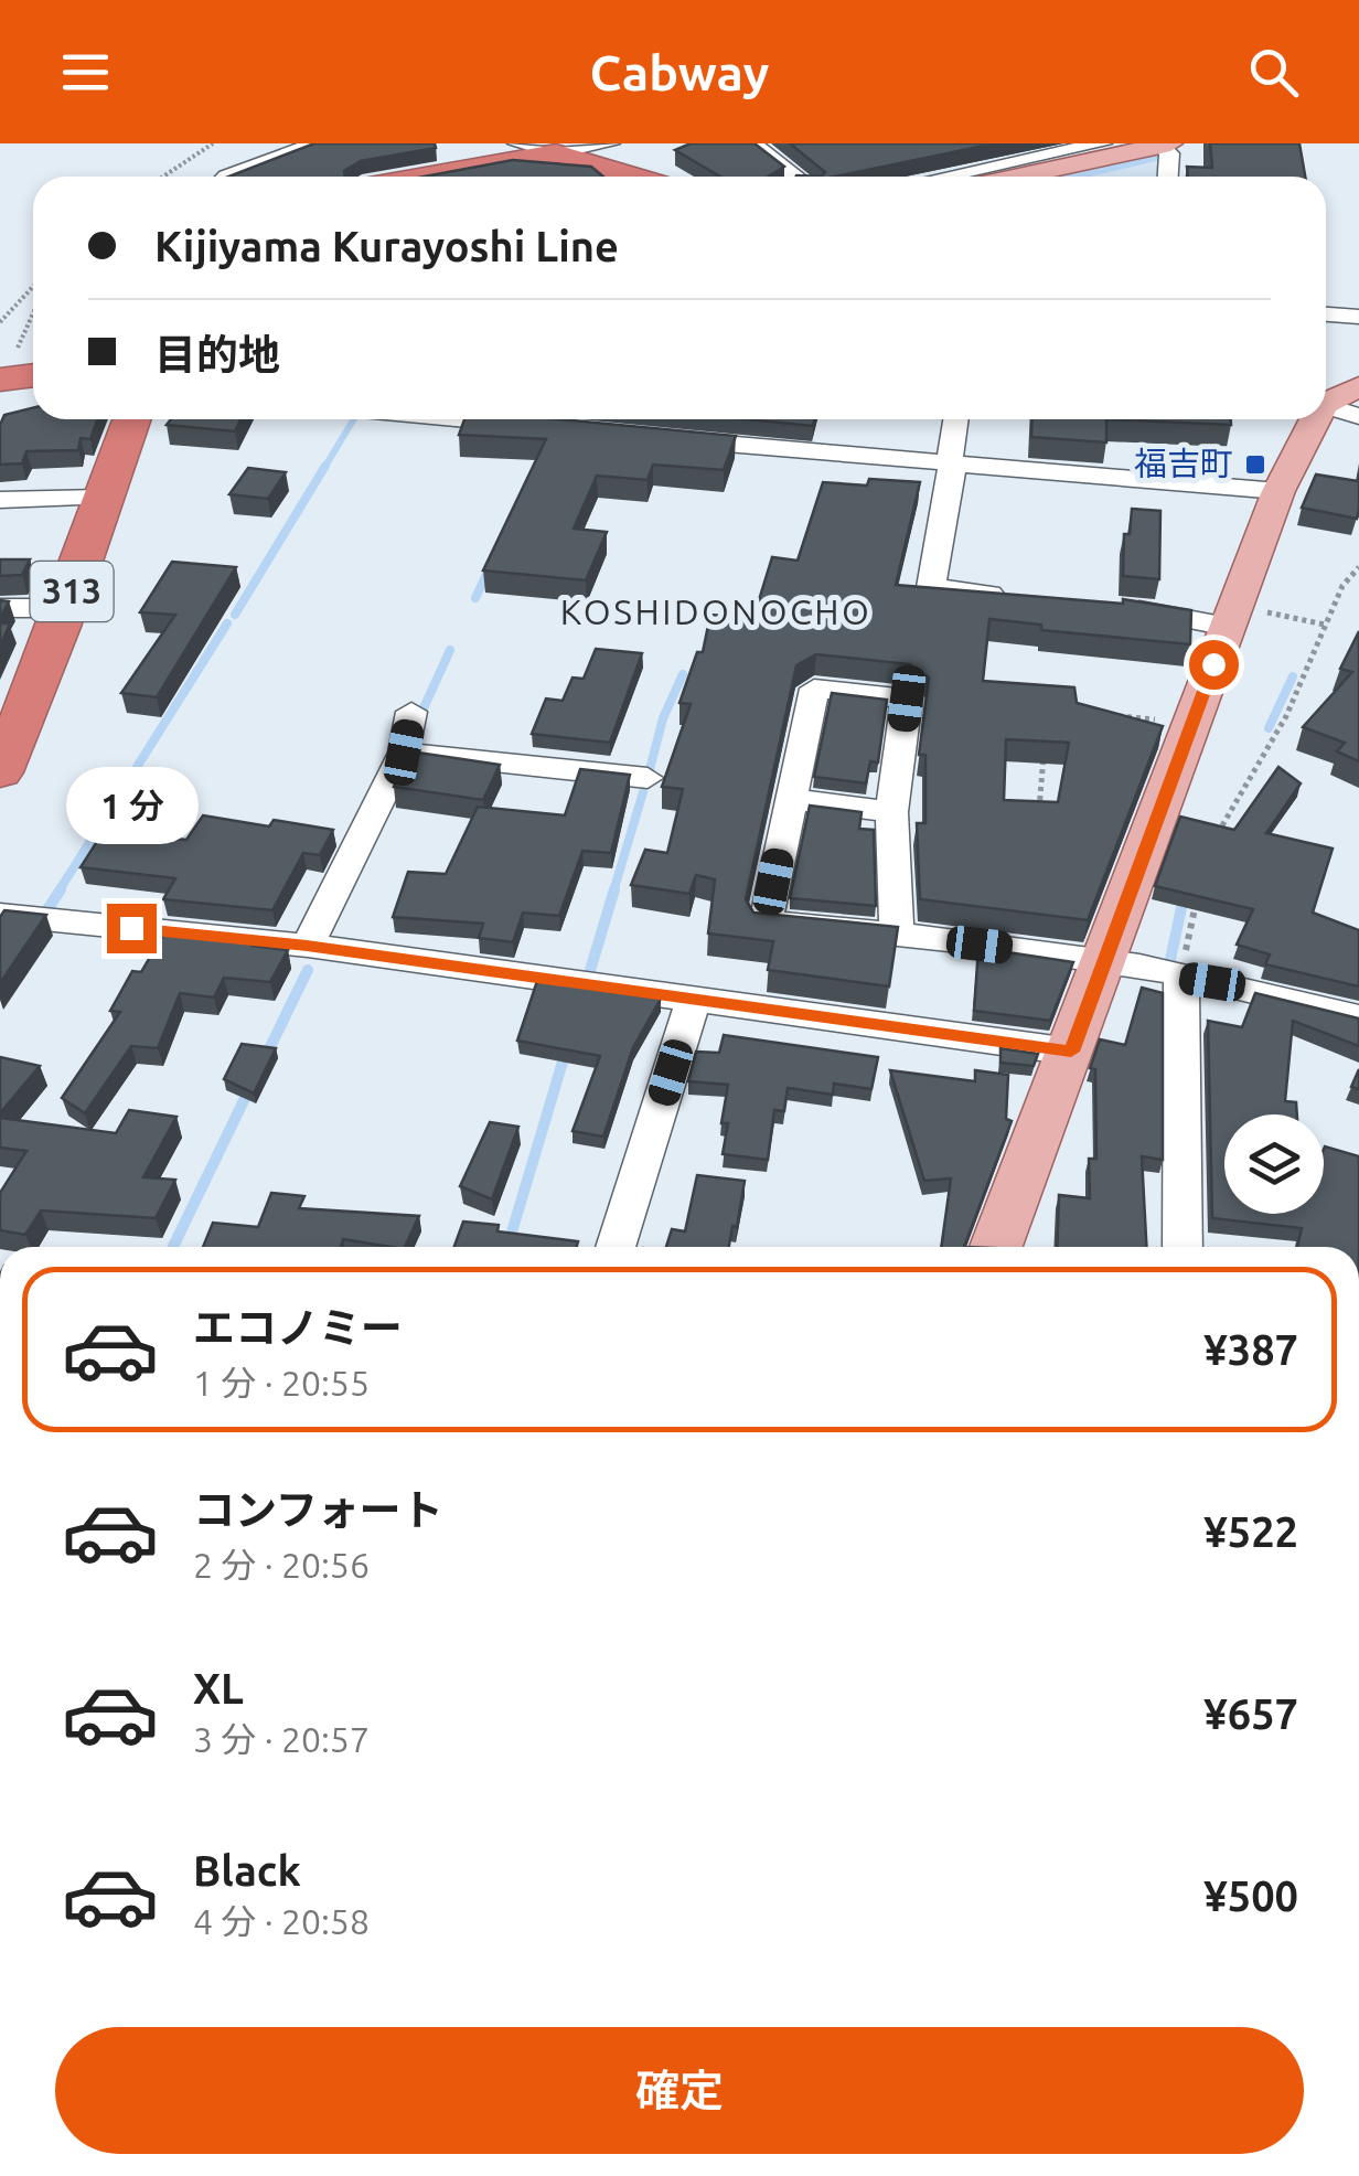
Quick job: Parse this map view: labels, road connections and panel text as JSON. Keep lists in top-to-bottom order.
{
  "streets": {
    "highway": ["313"]
  },
  "districts": ["KOSHIDONOCHO"],
  "places": {
    "transit": ["福吉町"]
  },
  "page": {
    "header": "Cabway",
    "banner": ["Kijiyama Kurayoshi Line", "目的地"],
    "bubble": "1 分",
    "list": [
      {
        "name": "エコノミー",
        "note": "1 分 · 20:55",
        "value": "¥387"
      },
      {
        "name": "コンフォート",
        "note": "2 分 · 20:56",
        "value": "¥522"
      },
      {
        "name": "XL",
        "note": "3 分 · 20:57",
        "value": "¥657"
      },
      {
        "name": "Black",
        "note": "4 分 · 20:58",
        "value": "¥500"
      }
    ],
    "buttons": "確定"
  }
}
